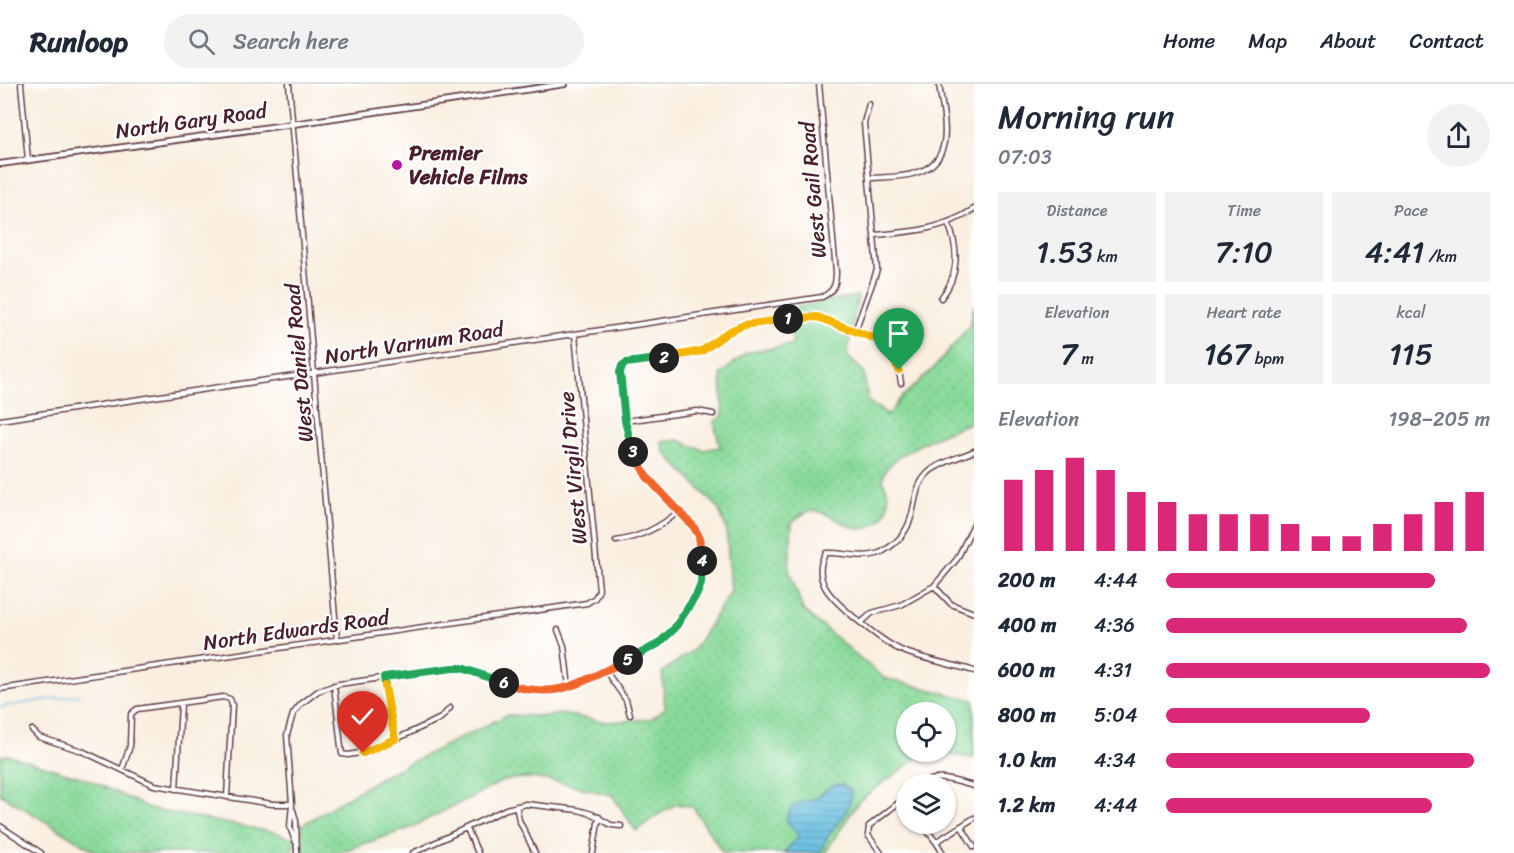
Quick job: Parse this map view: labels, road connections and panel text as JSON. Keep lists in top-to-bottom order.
{
  "streets": {
    "street": [
      "North Gary Road",
      "West Gail Road",
      "North Varnum Road",
      "West Daniel Road",
      "West Virgil Drive",
      "North Edwards Road"
    ]
  },
  "crossings": [
    ["North Gary Road", "West Daniel Road"],
    ["West Gail Road", "North Varnum Road"],
    ["North Varnum Road", "West Daniel Road"],
    ["North Varnum Road", "West Virgil Drive"],
    ["West Daniel Road", "North Edwards Road"],
    ["West Virgil Drive", "North Edwards Road"]
  ],
  "places": ["Premier Vehicle Films"],
  "page": {
    "header": "Runloop",
    "search": "Search here",
    "nav": [
      "Home",
      "Map",
      "About",
      "Contact"
    ],
    "heading": ["Morning run", "07:03"],
    "stats": [
      ["Distance", "1.53 km"],
      ["Time", "7:10"],
      ["Pace", "4:41 /km"],
      ["Elevation", "7 m"],
      ["Heart rate", "167 bpm"],
      ["kcal", "115"]
    ],
    "pins": [
      "1",
      "2",
      "3",
      "4",
      "5",
      "6"
    ],
    "chart": ["Elevation", "198–205 m"],
    "list": [
      {
        "name": "200 m",
        "note": "4:44"
      },
      {
        "name": "400 m",
        "note": "4:36"
      },
      {
        "name": "600 m",
        "note": "4:31"
      },
      {
        "name": "800 m",
        "note": "5:04"
      },
      {
        "name": "1.0 km",
        "note": "4:34"
      },
      {
        "name": "1.2 km",
        "note": "4:44"
      }
    ]
  }
}
